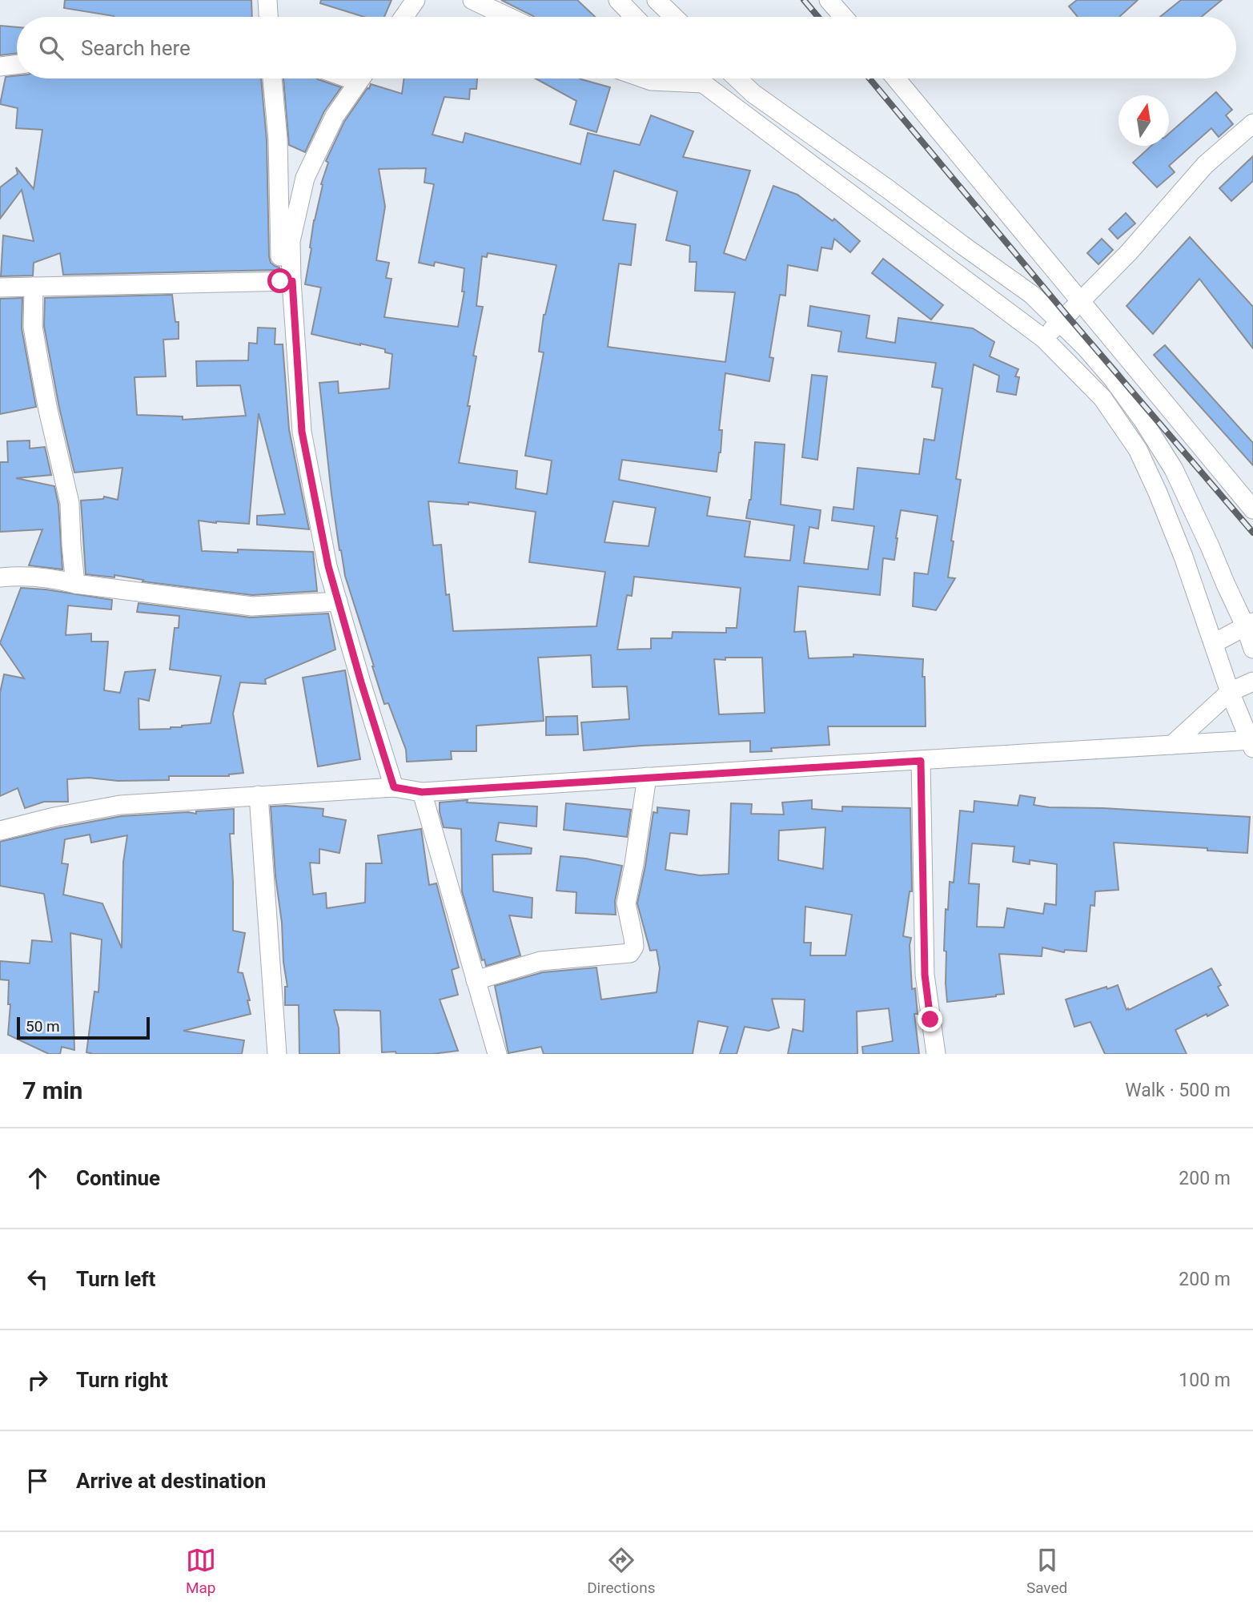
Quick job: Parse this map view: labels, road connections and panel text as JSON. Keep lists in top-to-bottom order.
{
  "scale_bar": "50 m",
  "north": "top",
  "page": {
    "search": "Search here",
    "scale": "50 m",
    "heading": ["7 min", "Walk · 500 m"],
    "list": [
      ["Continue", "200 m"],
      ["Turn left", "200 m"],
      ["Turn right", "100 m"],
      "Arrive at destination"
    ],
    "nav": ["Map", "Directions", "Saved"]
  }
}
